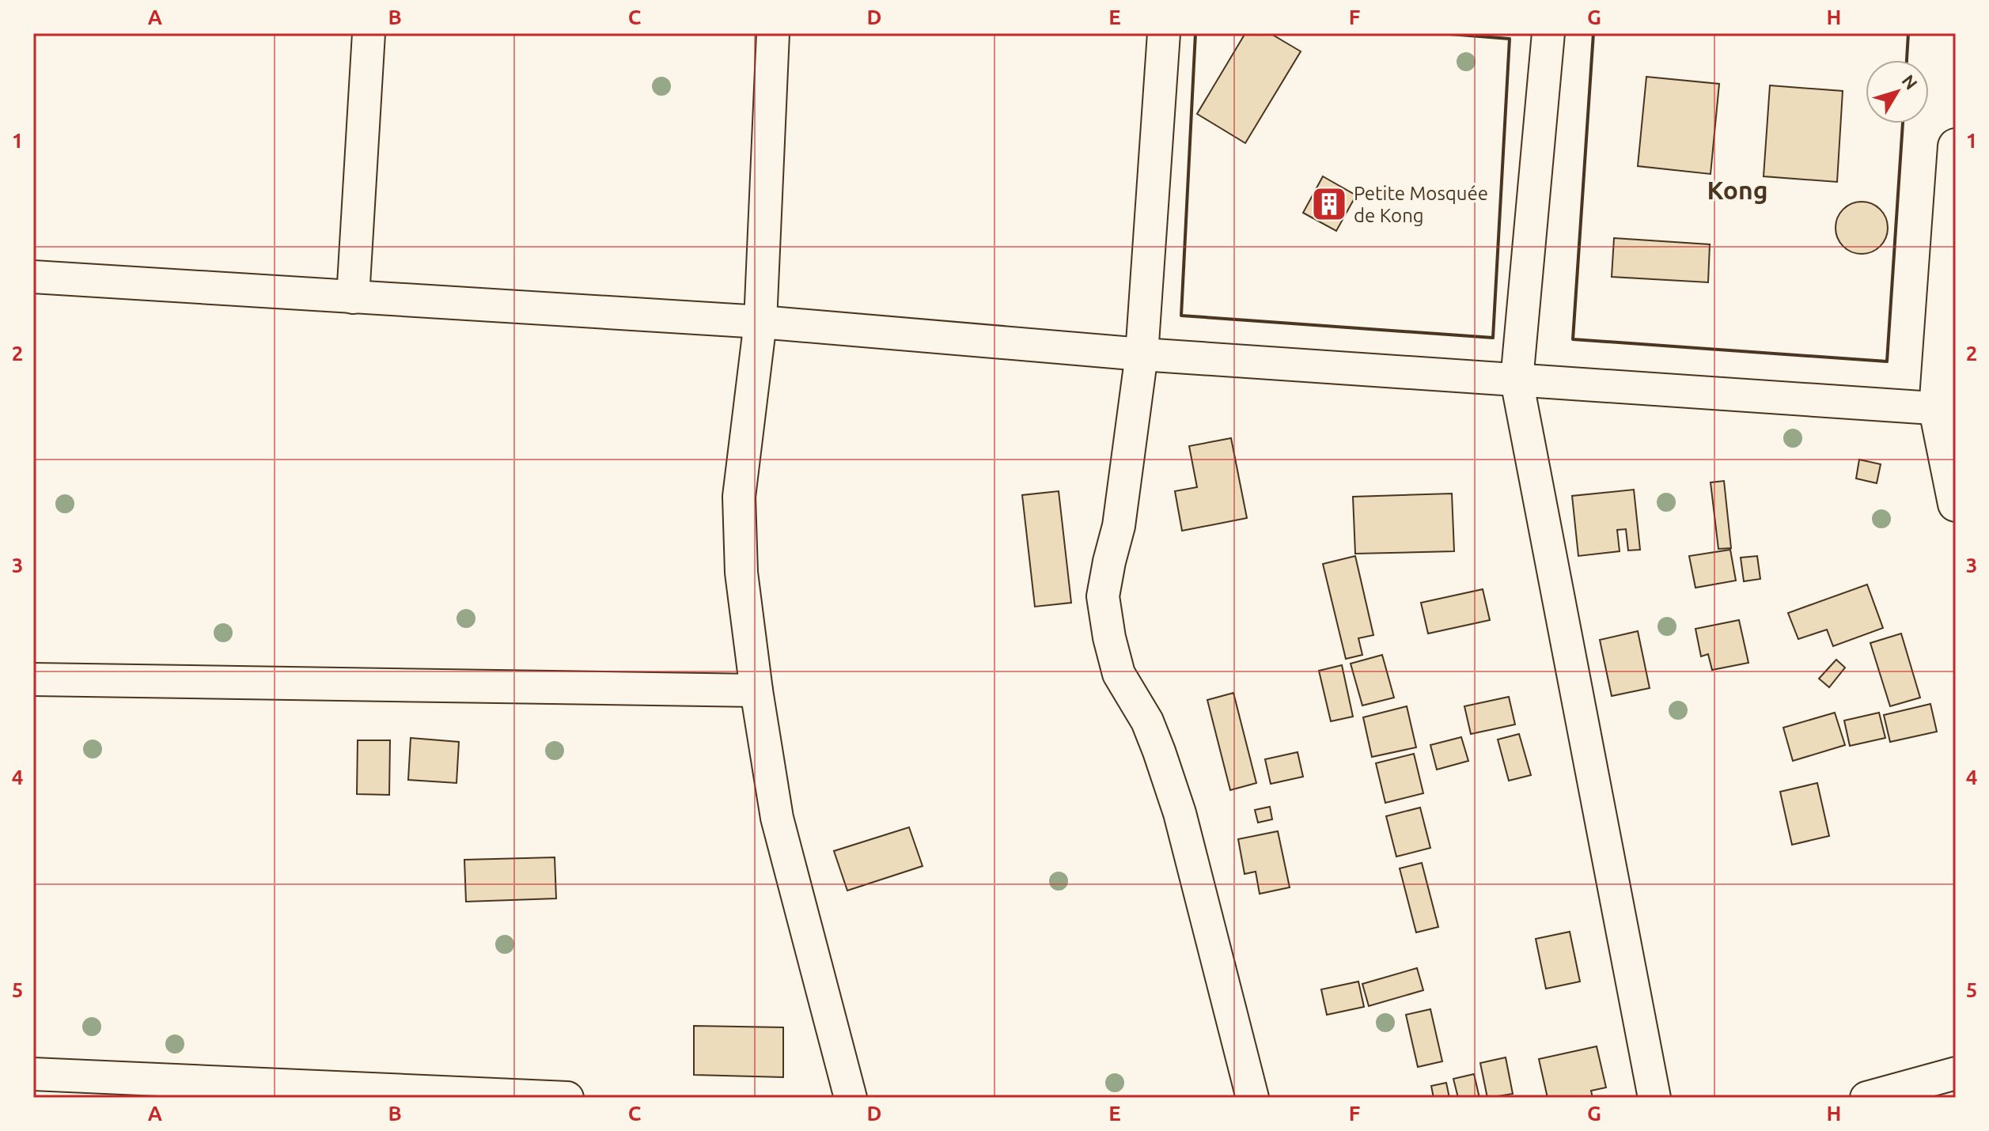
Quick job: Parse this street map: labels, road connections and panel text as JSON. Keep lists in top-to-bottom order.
{
  "districts": ["Kong"],
  "places": {
    "building": ["Petite Mosquée de Kong"]
  },
  "north": "top right",
  "grid": {
    "columns": [
      "A",
      "B",
      "C",
      "D",
      "E",
      "F",
      "G",
      "H"
    ],
    "rows": [
      "1",
      "2",
      "3",
      "4",
      "5"
    ]
  }
}
